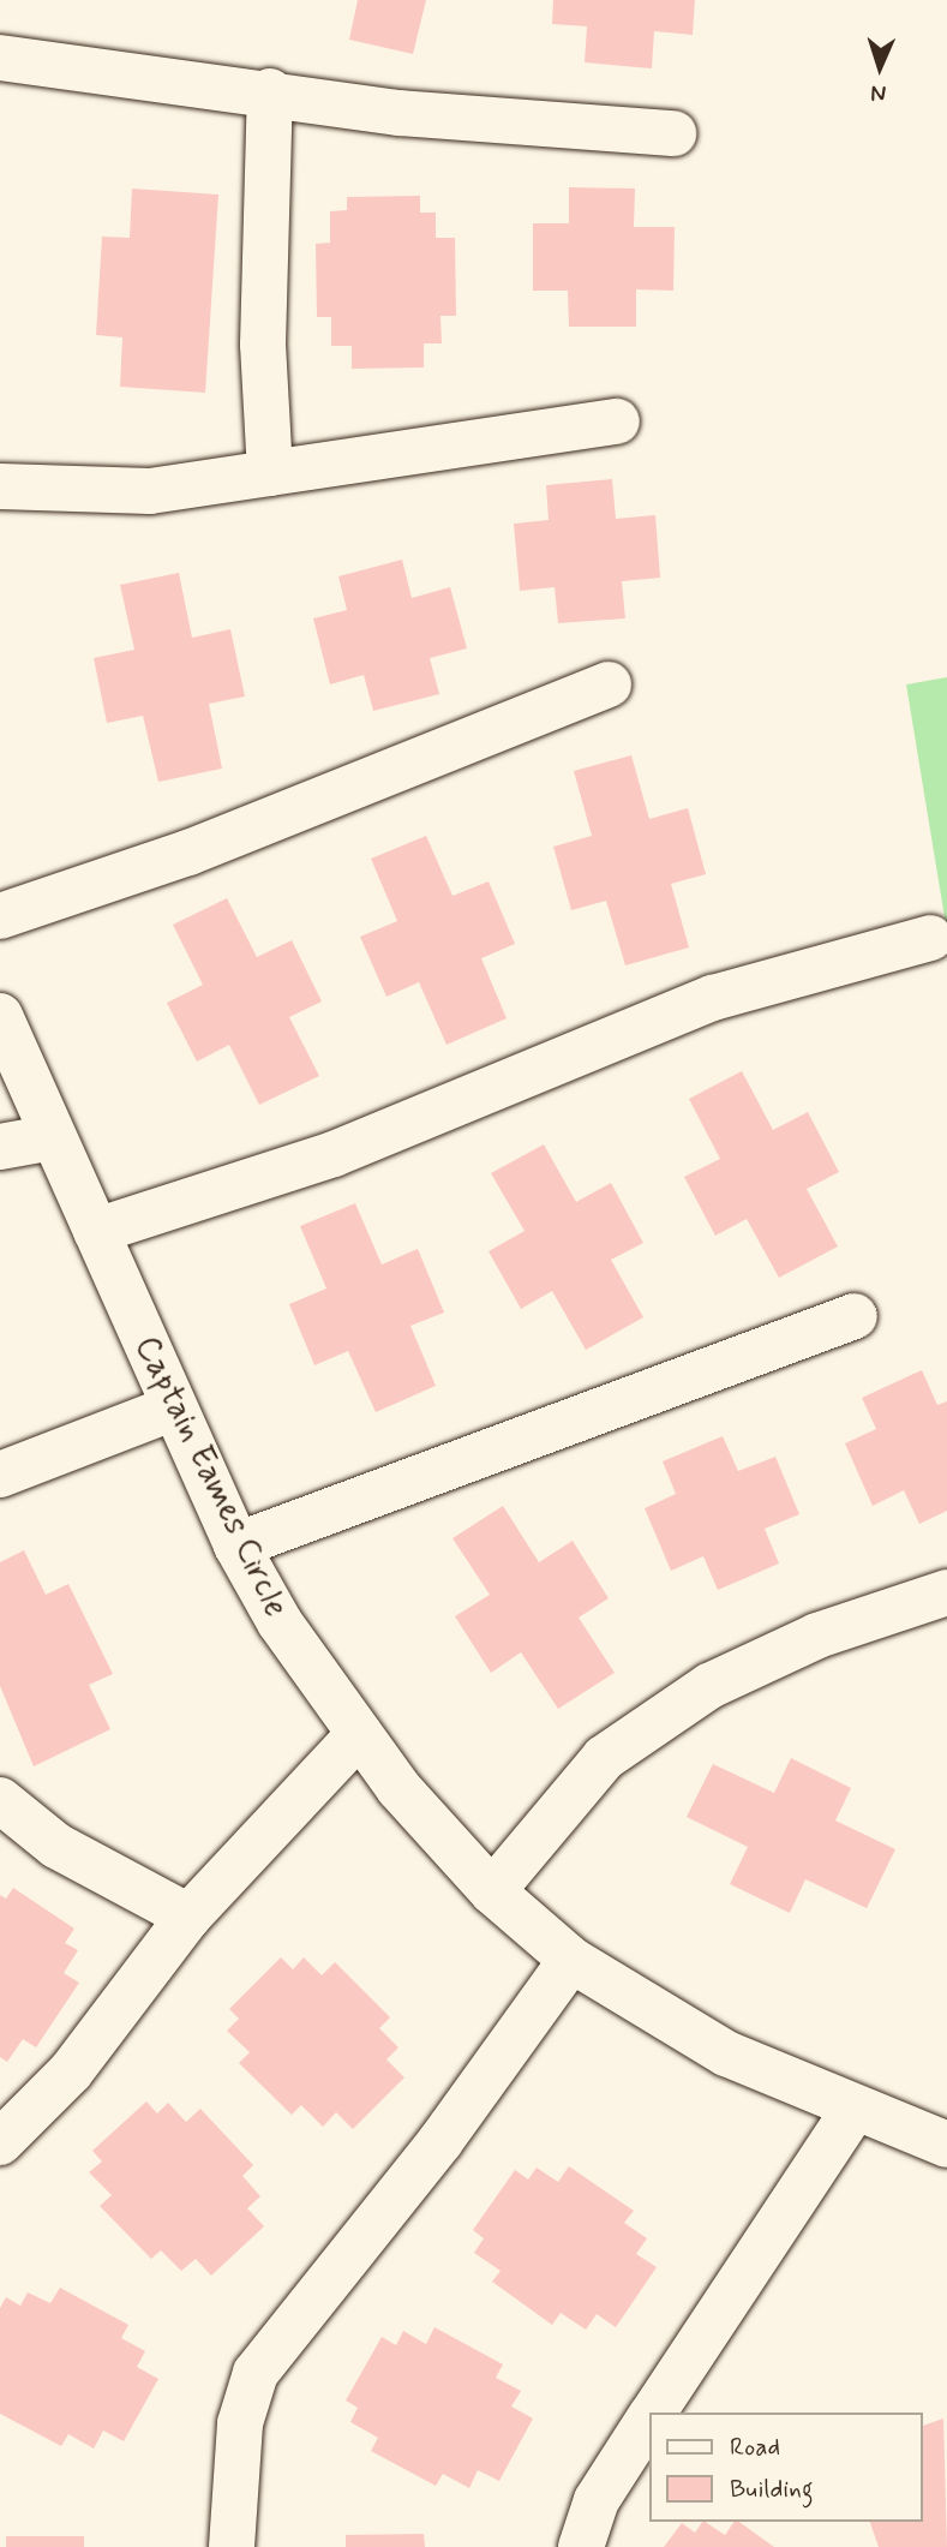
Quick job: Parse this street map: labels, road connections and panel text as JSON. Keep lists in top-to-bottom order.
{
  "streets": {
    "street": ["Captain Eames Circle"]
  },
  "legend": ["Road", "Building"],
  "north": "bottom"
}
